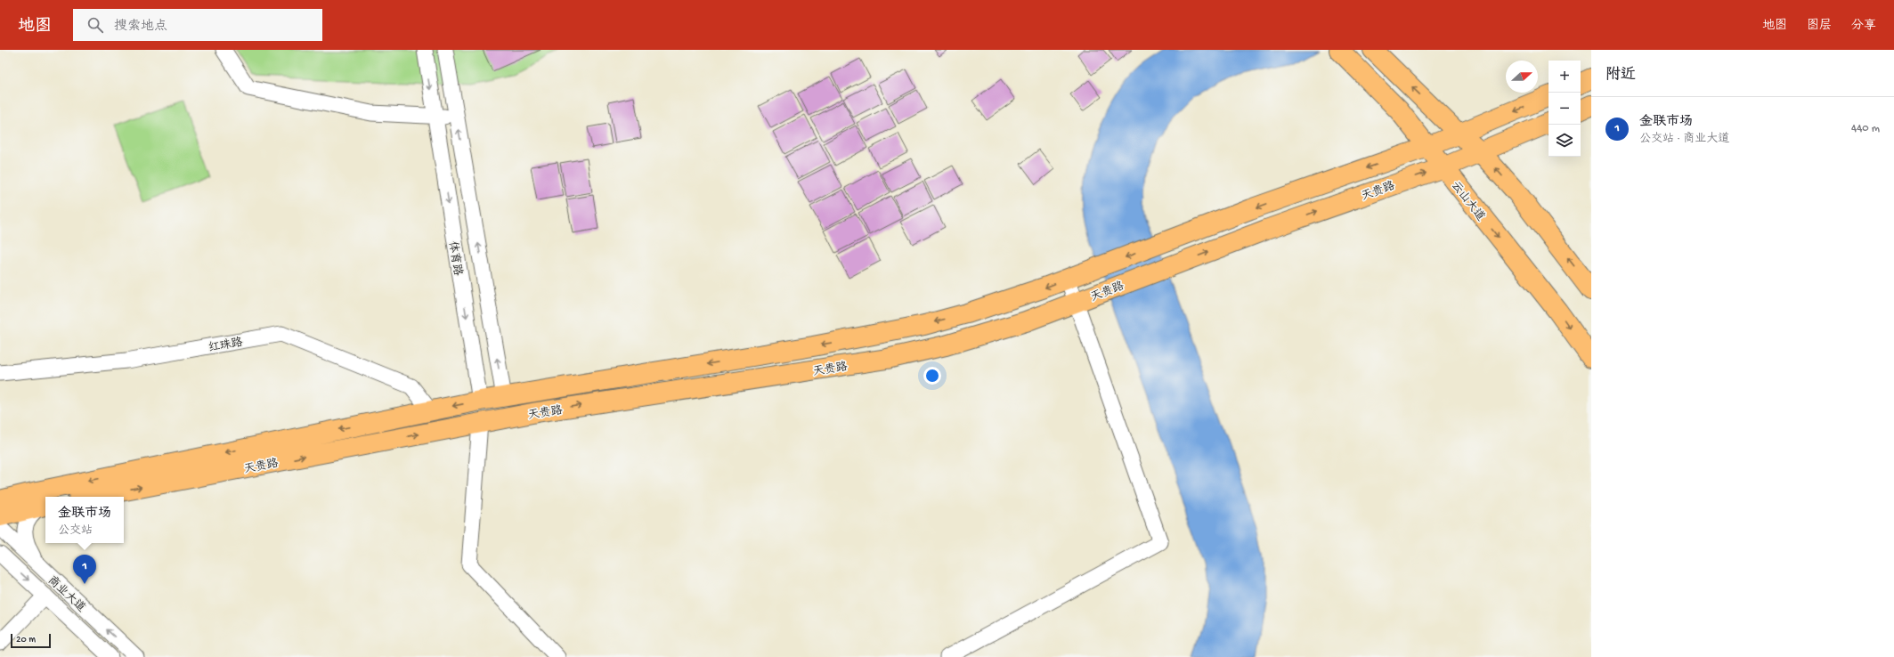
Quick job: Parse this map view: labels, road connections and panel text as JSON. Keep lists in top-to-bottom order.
{
  "streets": {
    "main road": ["天贵路", "云山大道"],
    "street": ["体育路", "红珠路", "商业大道"]
  },
  "crossings": [
    ["天贵路", "云山大道"],
    ["天贵路", "体育路"],
    ["天贵路", "红珠路"]
  ],
  "scale_bar": "20 m",
  "north": "right",
  "page": {
    "header": "地图",
    "search": "搜索地点",
    "nav": ["地图", "图层", "分享"],
    "heading": "附近",
    "map_buttons": ["+", "−"],
    "list": [
      {
        "mark": "1",
        "name": "金联市场",
        "note": "公交站 · 商业大道",
        "value": "440 m"
      }
    ],
    "popup": ["金联市场", "公交站"],
    "pins": "1",
    "scale": "20 m"
  }
}
